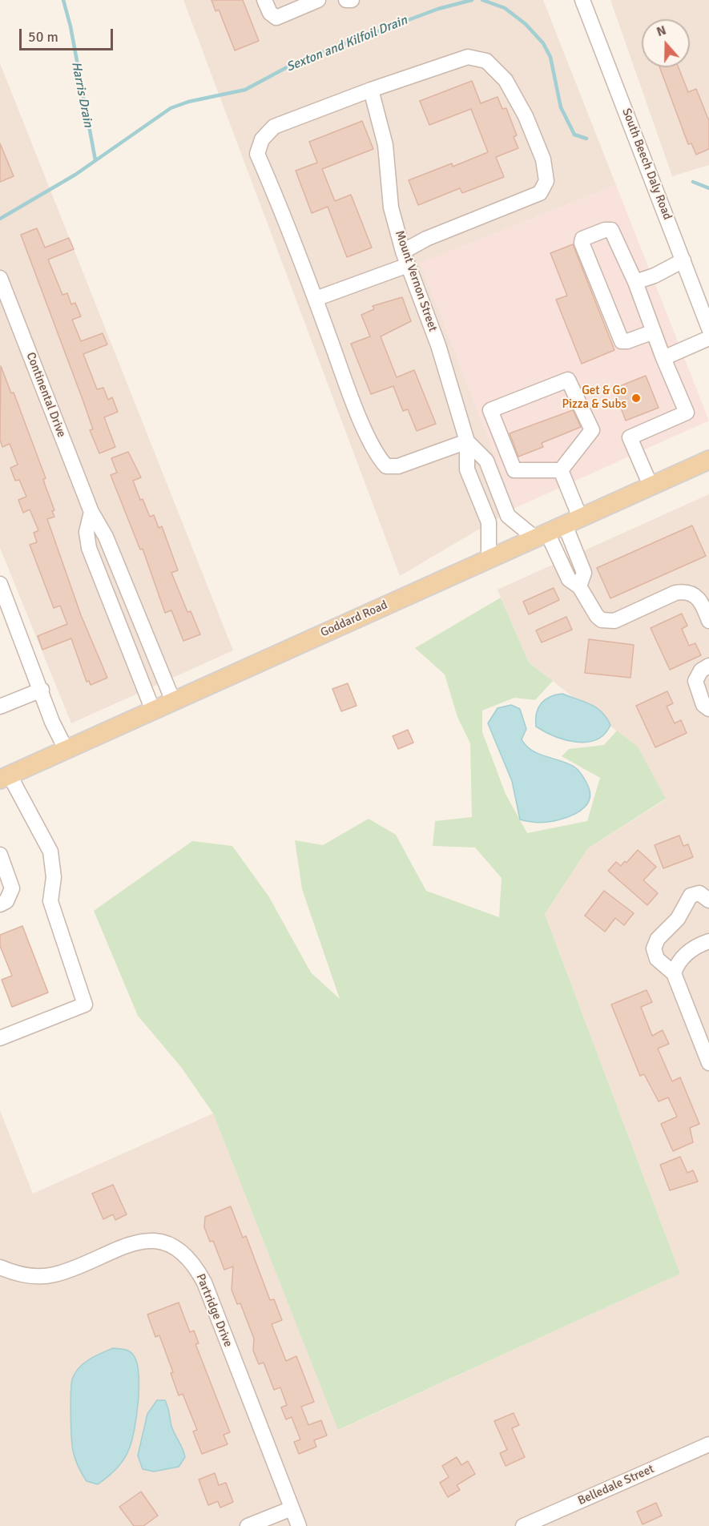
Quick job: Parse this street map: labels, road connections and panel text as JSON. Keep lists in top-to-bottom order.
{
  "streets": {
    "main road": ["Goddard Road"],
    "street": [
      "South Beech Daly Road",
      "Mount Vernon Street",
      "Continental Drive",
      "Partridge Drive",
      "Belledale Street"
    ]
  },
  "crossings": [
    ["Mount Vernon Street", "Goddard Road"],
    ["Continental Drive", "Goddard Road"]
  ],
  "water": ["Sexton and Kilfoil Drain", "Harris Drain"],
  "places": ["Get & Go Pizza & Subs"],
  "scale_bar": "50 m",
  "north": "top"
}
